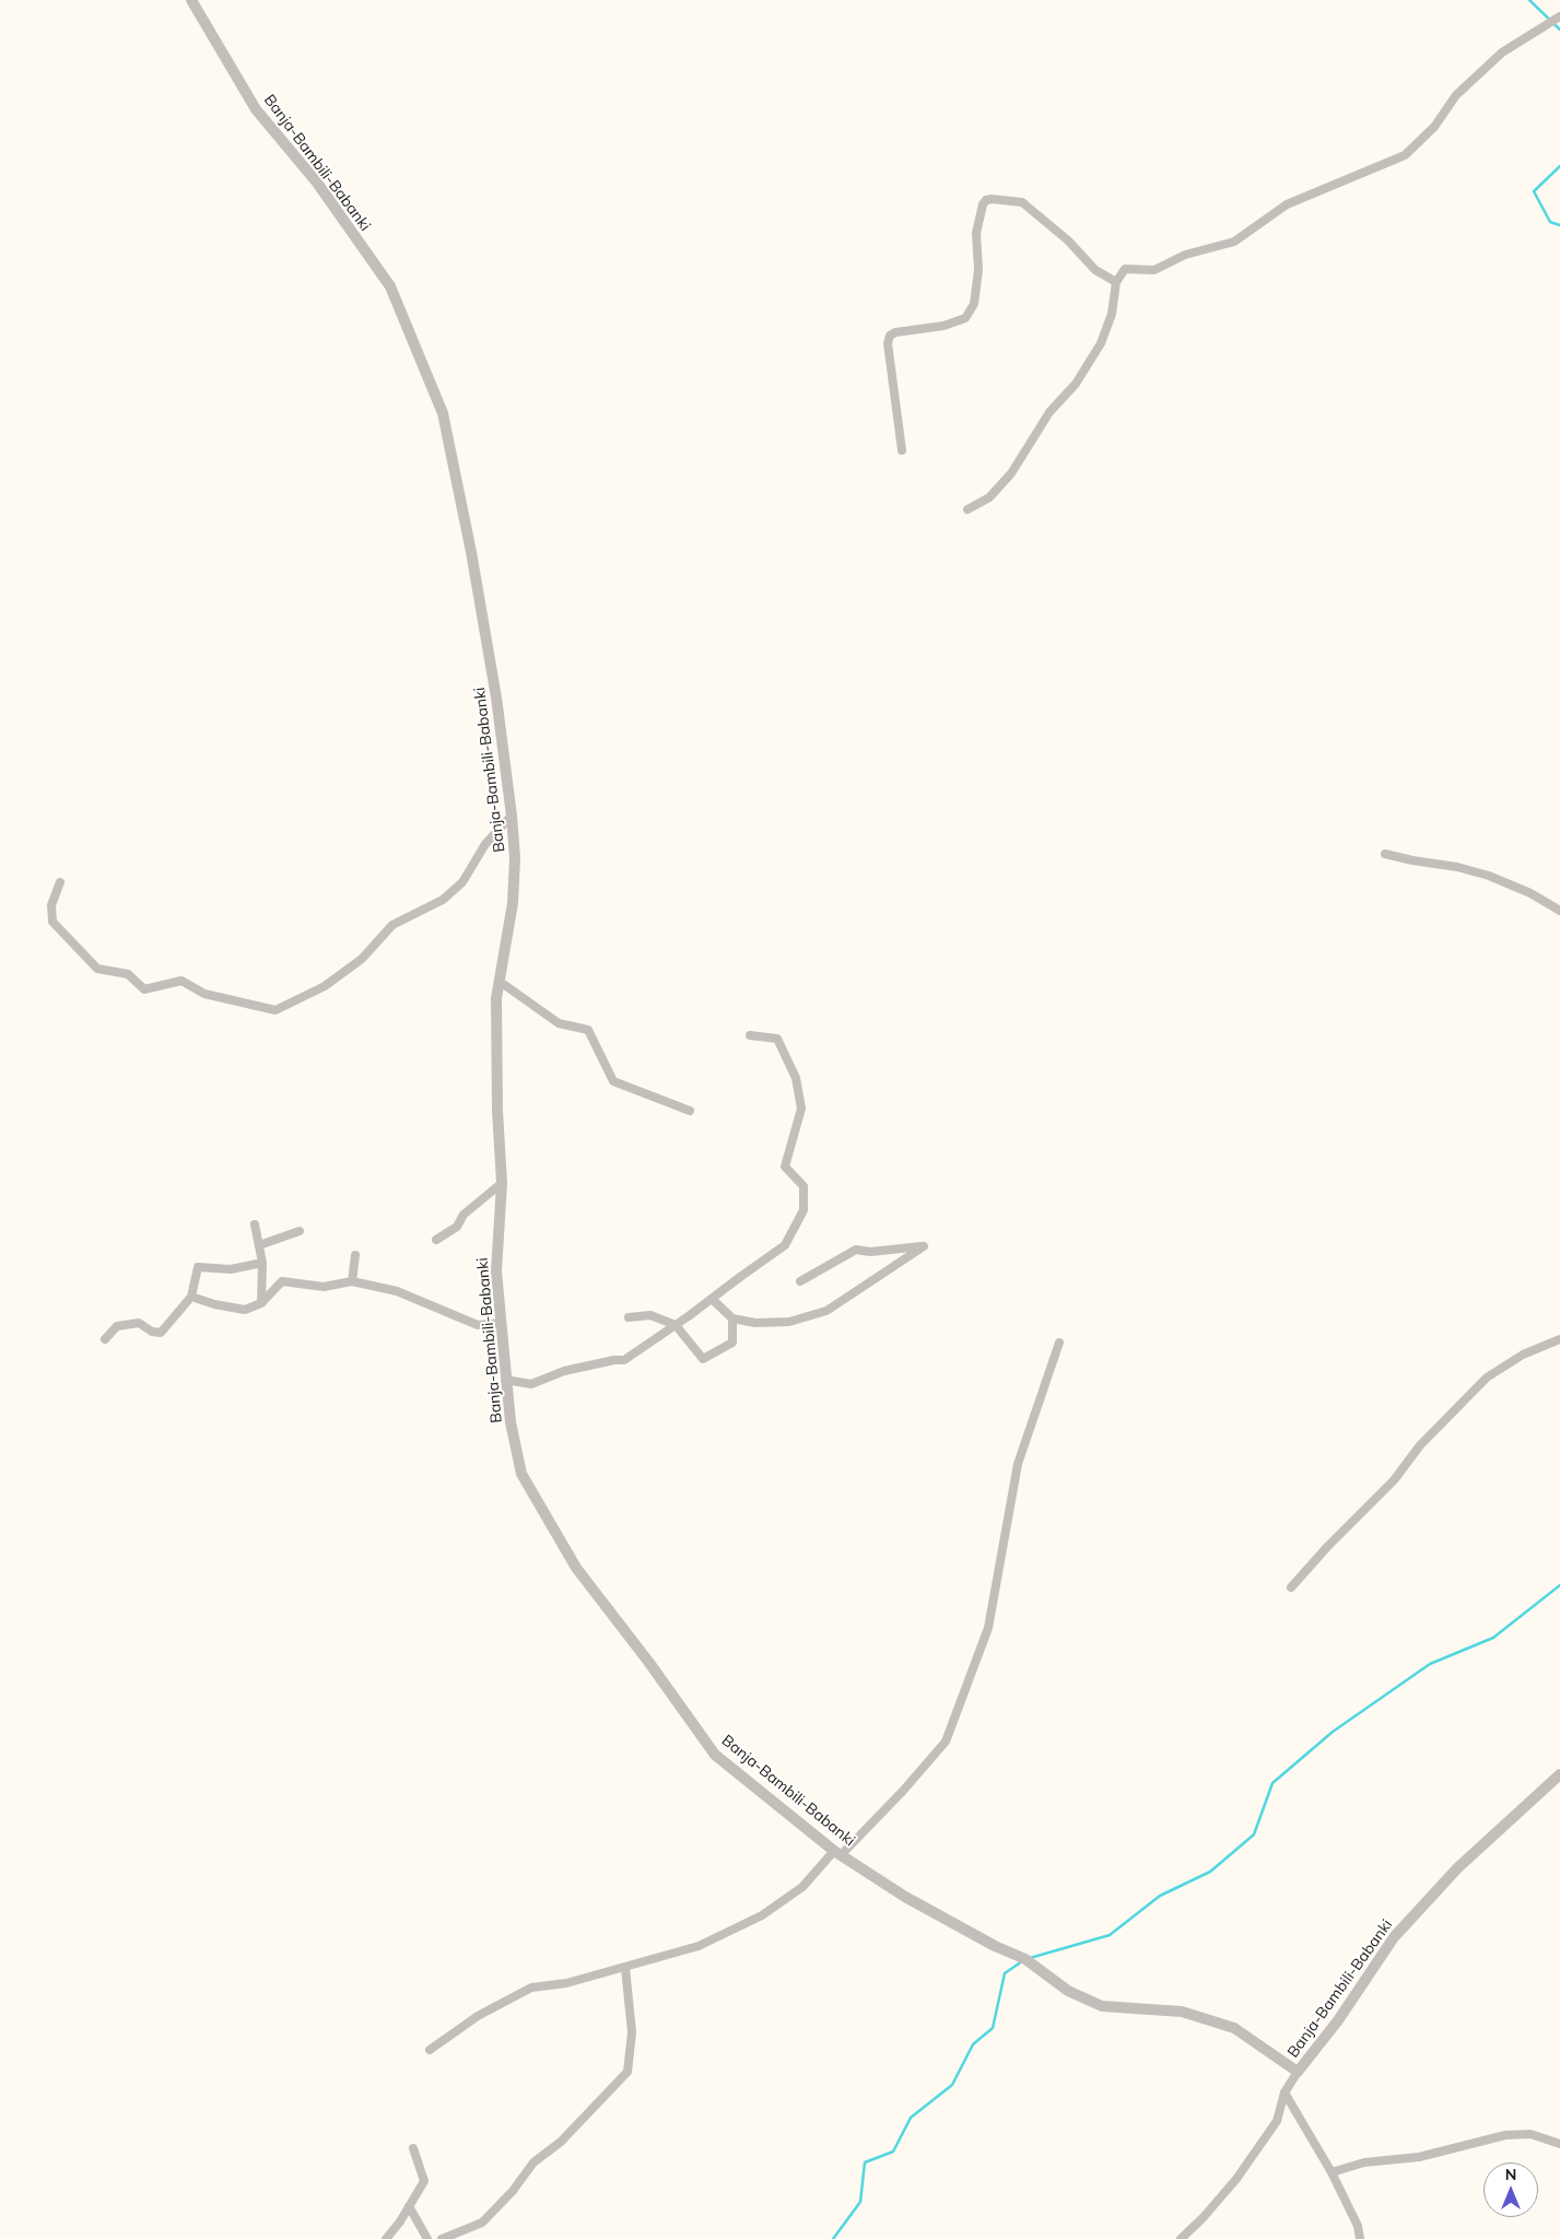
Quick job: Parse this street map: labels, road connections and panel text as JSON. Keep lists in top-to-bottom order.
{
  "streets": {
    "street": ["Banja-Bambili-Babanki"]
  },
  "north": "top"
}
